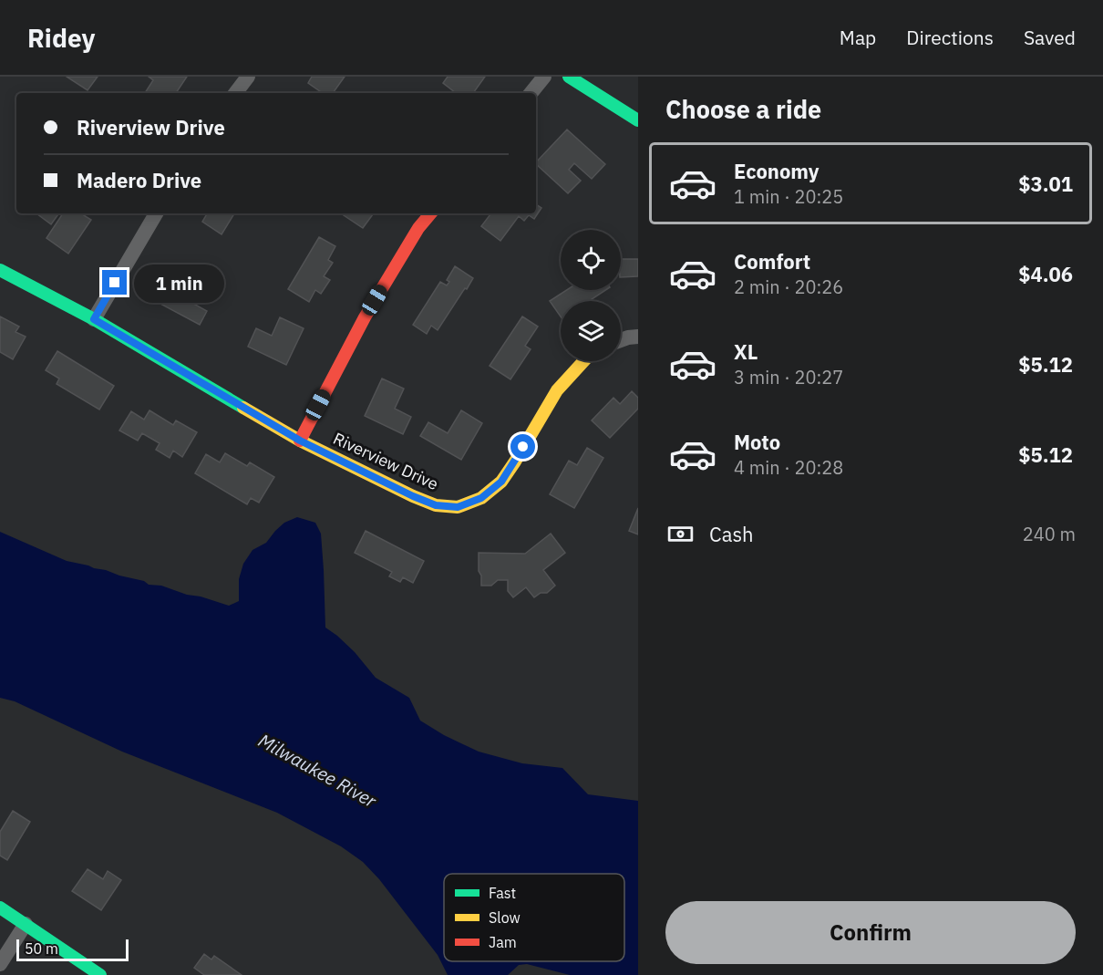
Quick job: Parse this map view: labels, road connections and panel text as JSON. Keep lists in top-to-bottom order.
{
  "streets": {
    "street": ["Riverview Drive"]
  },
  "water": ["Milwaukee River"],
  "legend": ["Fast", "Slow", "Jam"],
  "scale_bar": "50 m",
  "page": {
    "header": "Ridey",
    "nav": ["Map", "Directions", "Saved"],
    "heading": "Choose a ride",
    "banner": ["Riverview Drive", "Madero Drive"],
    "list": [
      {
        "name": "Economy",
        "note": "1 min · 20:25",
        "value": "$3.01"
      },
      {
        "name": "Comfort",
        "note": "2 min · 20:26",
        "value": "$4.06"
      },
      {
        "name": "XL",
        "note": "3 min · 20:27",
        "value": "$5.12"
      },
      {
        "name": "Moto",
        "note": "4 min · 20:28",
        "value": "$5.12"
      }
    ],
    "bubble": "1 min",
    "pay": ["Cash", "240 m"],
    "buttons": "Confirm",
    "scale": "50 m"
  }
}
